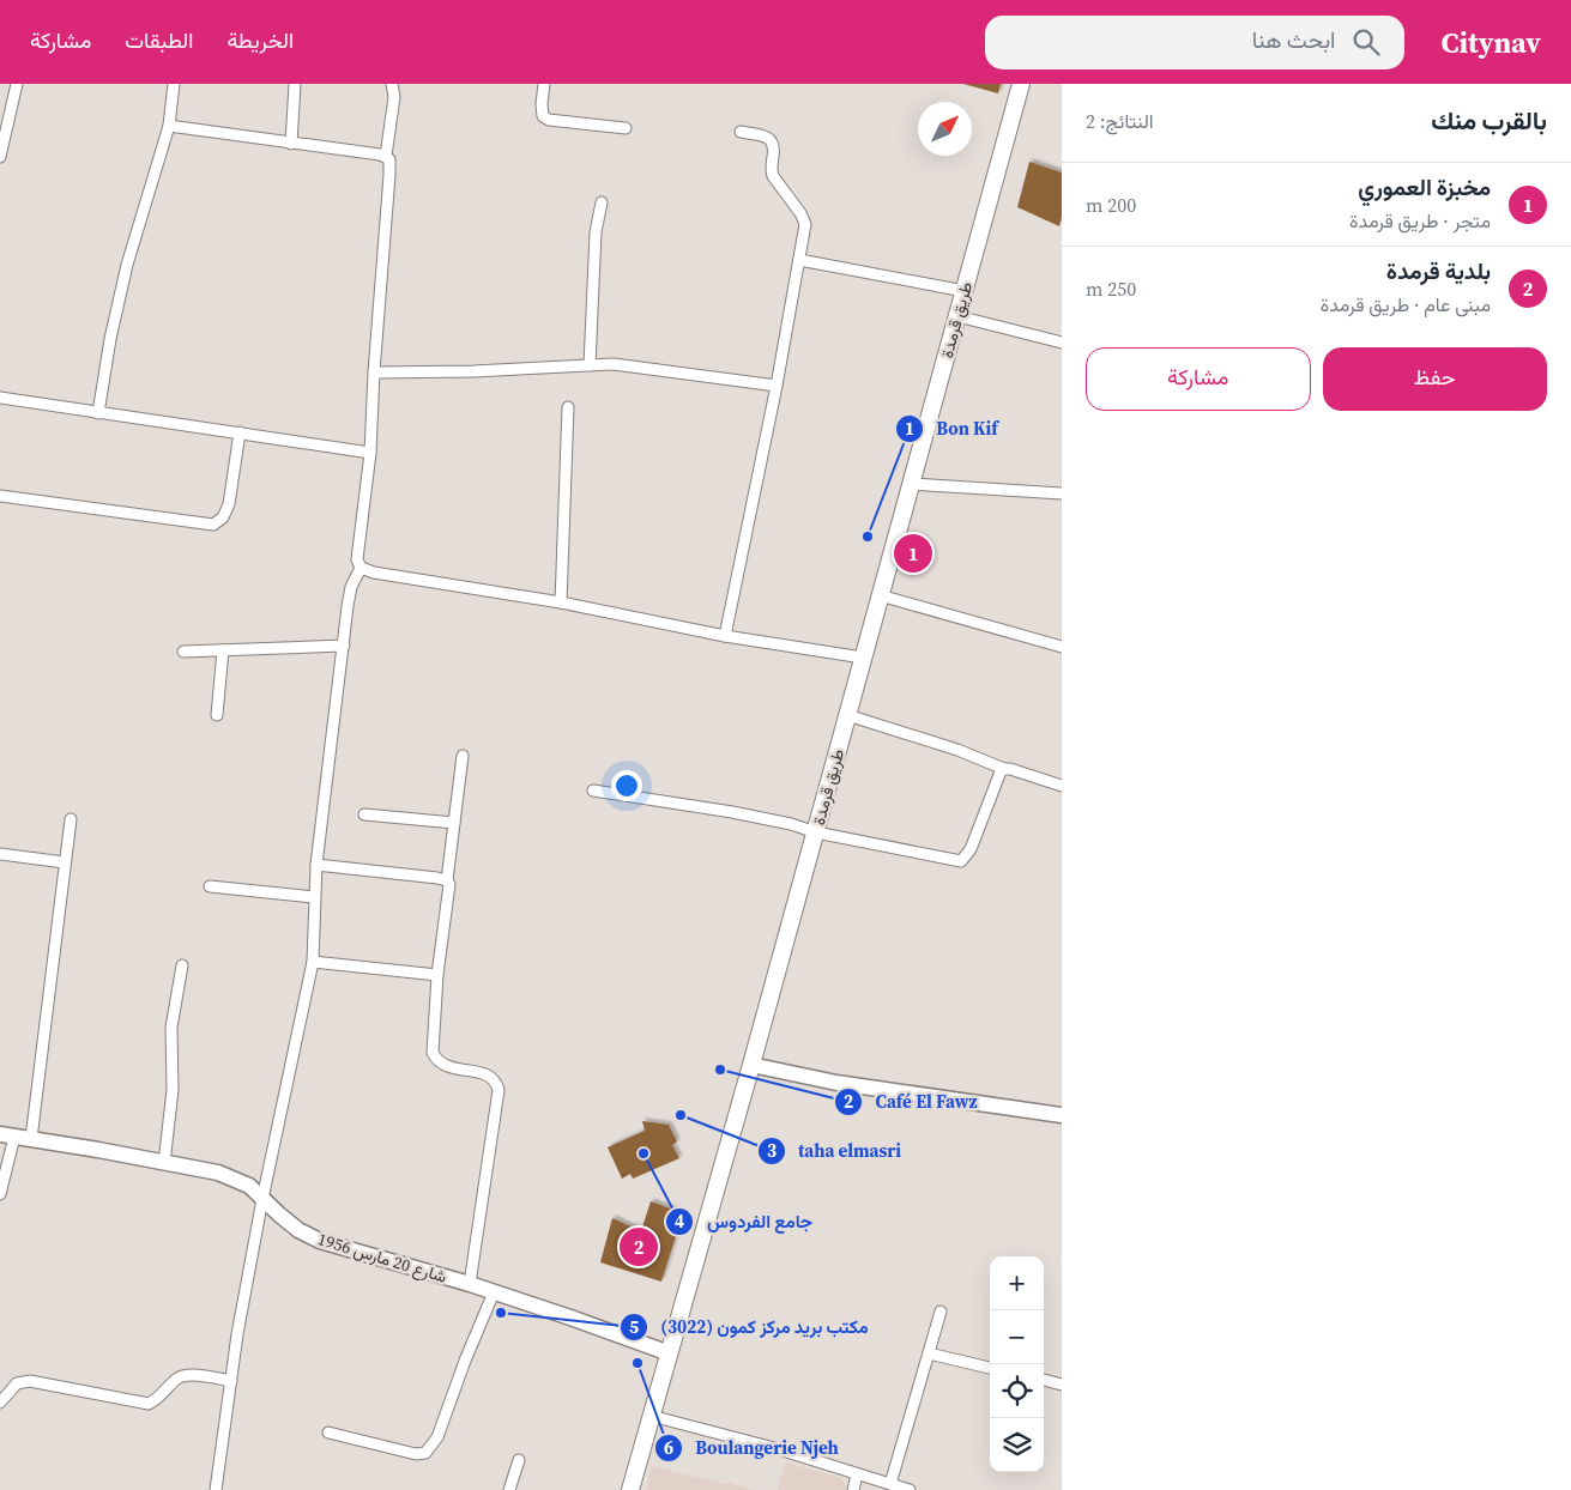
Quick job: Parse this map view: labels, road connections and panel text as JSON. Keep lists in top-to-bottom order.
{
  "streets": {
    "main road": ["طريق قرمدة"],
    "street": ["شارع 20 مارس 1956"]
  },
  "crossings": [
    ["طريق قرمدة", "شارع 20 مارس 1956"]
  ],
  "places": [
    "Bon Kif",
    "Café El Fawz",
    "taha elmasri",
    "جامع الفردوس",
    "مكتب بريد مركز كمون (3022)",
    "Boulangerie Njeh"
  ],
  "north": "top right",
  "page": {
    "header": "Citynav",
    "search": "ابحث هنا",
    "nav": ["الخريطة", "الطبقات", "مشاركة"],
    "heading": ["بالقرب منك", "النتائج: 2"],
    "list": [
      {
        "mark": "1",
        "name": "مخبزة العموري",
        "note": "متجر · طريق قرمدة",
        "value": "200 m"
      },
      {
        "mark": "2",
        "name": "بلدية قرمدة",
        "note": "مبنى عام · طريق قرمدة",
        "value": "250 m"
      }
    ],
    "buttons": ["حفظ", "مشاركة"],
    "pins": ["1", "2"],
    "map_buttons": ["+", "−"]
  }
}
